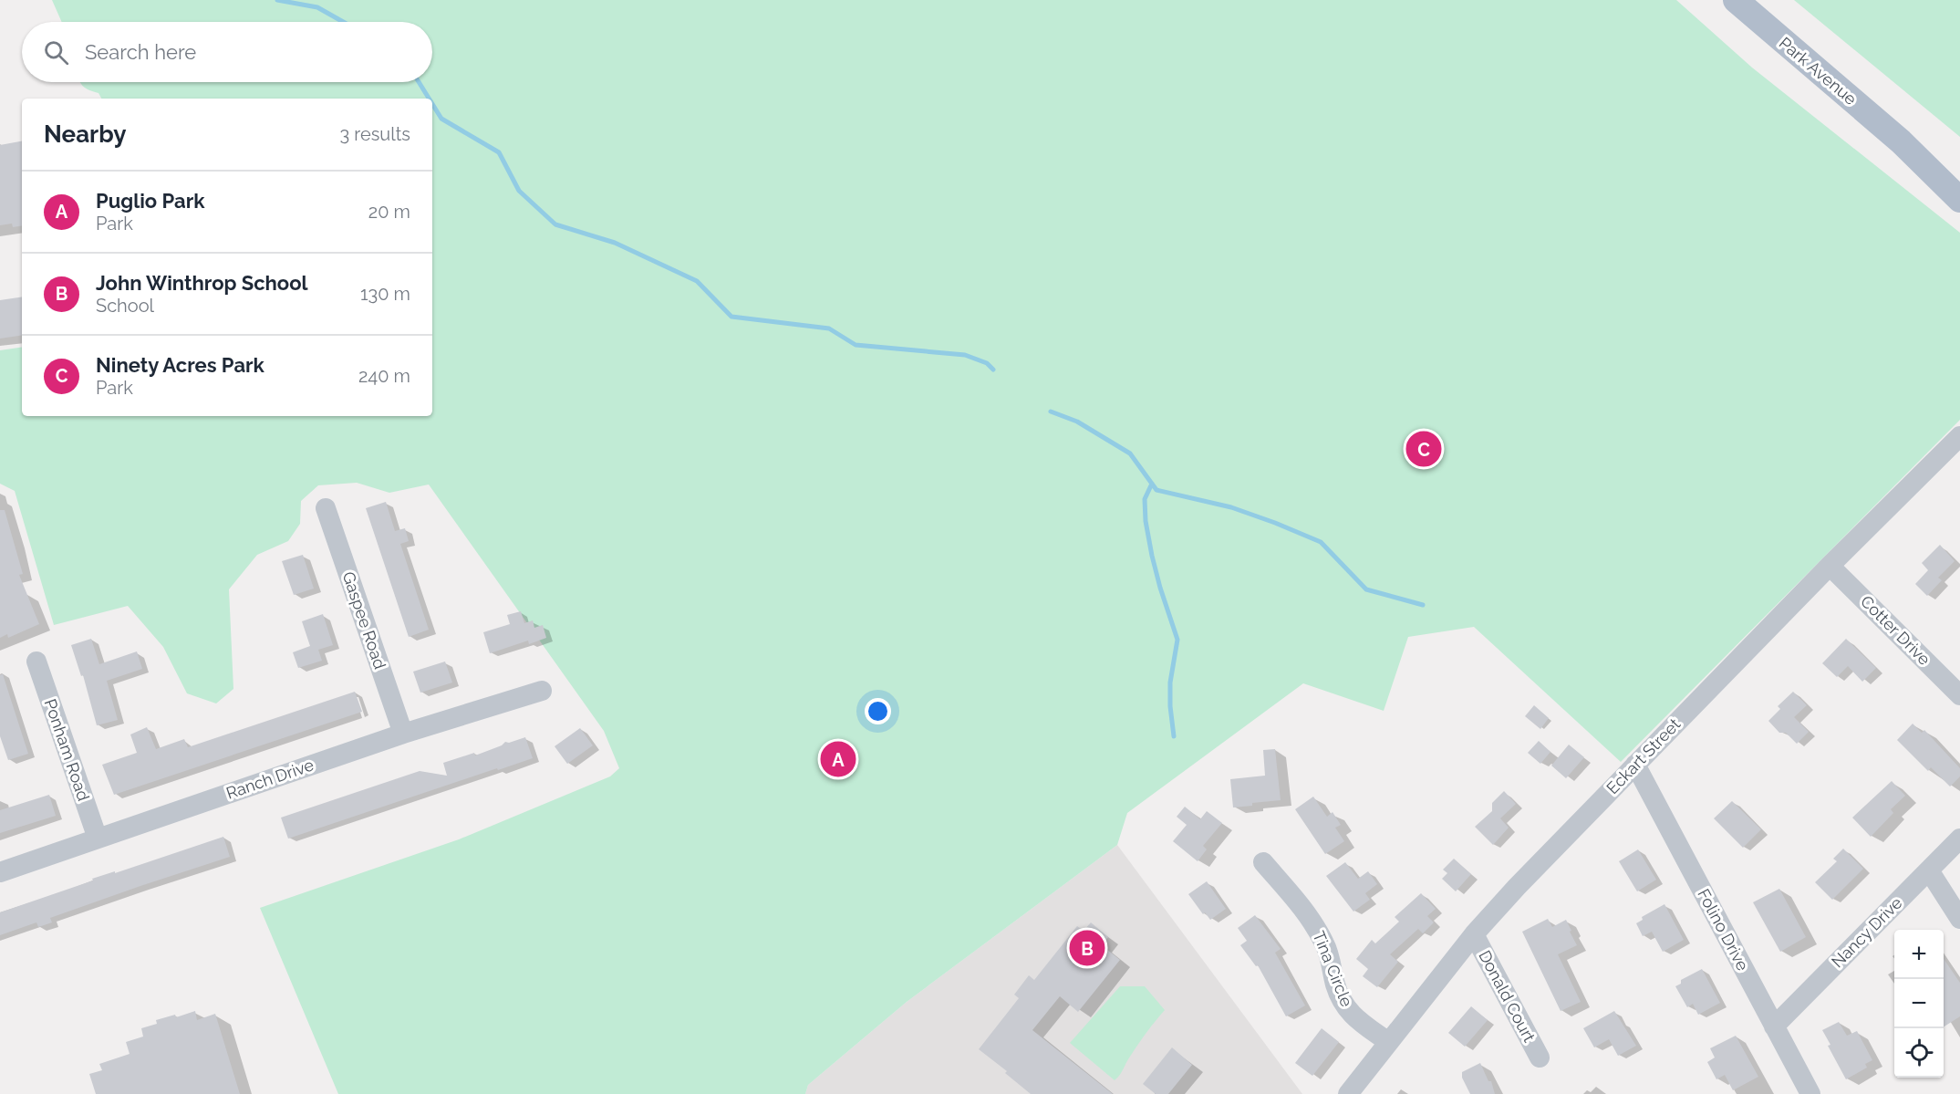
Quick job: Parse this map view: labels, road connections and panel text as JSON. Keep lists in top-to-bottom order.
{
  "streets": {
    "main road": ["Park Avenue"],
    "street": [
      "Gaspee Road",
      "Cotter Drive",
      "Ponham Road",
      "Eckart Street",
      "Ranch Drive",
      "Folino Drive",
      "Nancy Drive",
      "Tina Circle",
      "Donald Court"
    ]
  },
  "crossings": [
    ["Gaspee Road", "Ranch Drive"],
    ["Cotter Drive", "Eckart Street"],
    ["Ponham Road", "Ranch Drive"],
    ["Eckart Street", "Folino Drive"],
    ["Eckart Street", "Tina Circle"],
    ["Eckart Street", "Donald Court"],
    ["Folino Drive", "Nancy Drive"]
  ],
  "page": {
    "search": "Search here",
    "heading": ["Nearby", "3 results"],
    "list": [
      {
        "mark": "A",
        "name": "Puglio Park",
        "note": "Park",
        "value": "20 m"
      },
      {
        "mark": "B",
        "name": "John Winthrop School",
        "note": "School",
        "value": "130 m"
      },
      {
        "mark": "C",
        "name": "Ninety Acres Park",
        "note": "Park",
        "value": "240 m"
      }
    ],
    "pins": ["C", "A", "B"],
    "map_buttons": ["+", "−"]
  }
}
